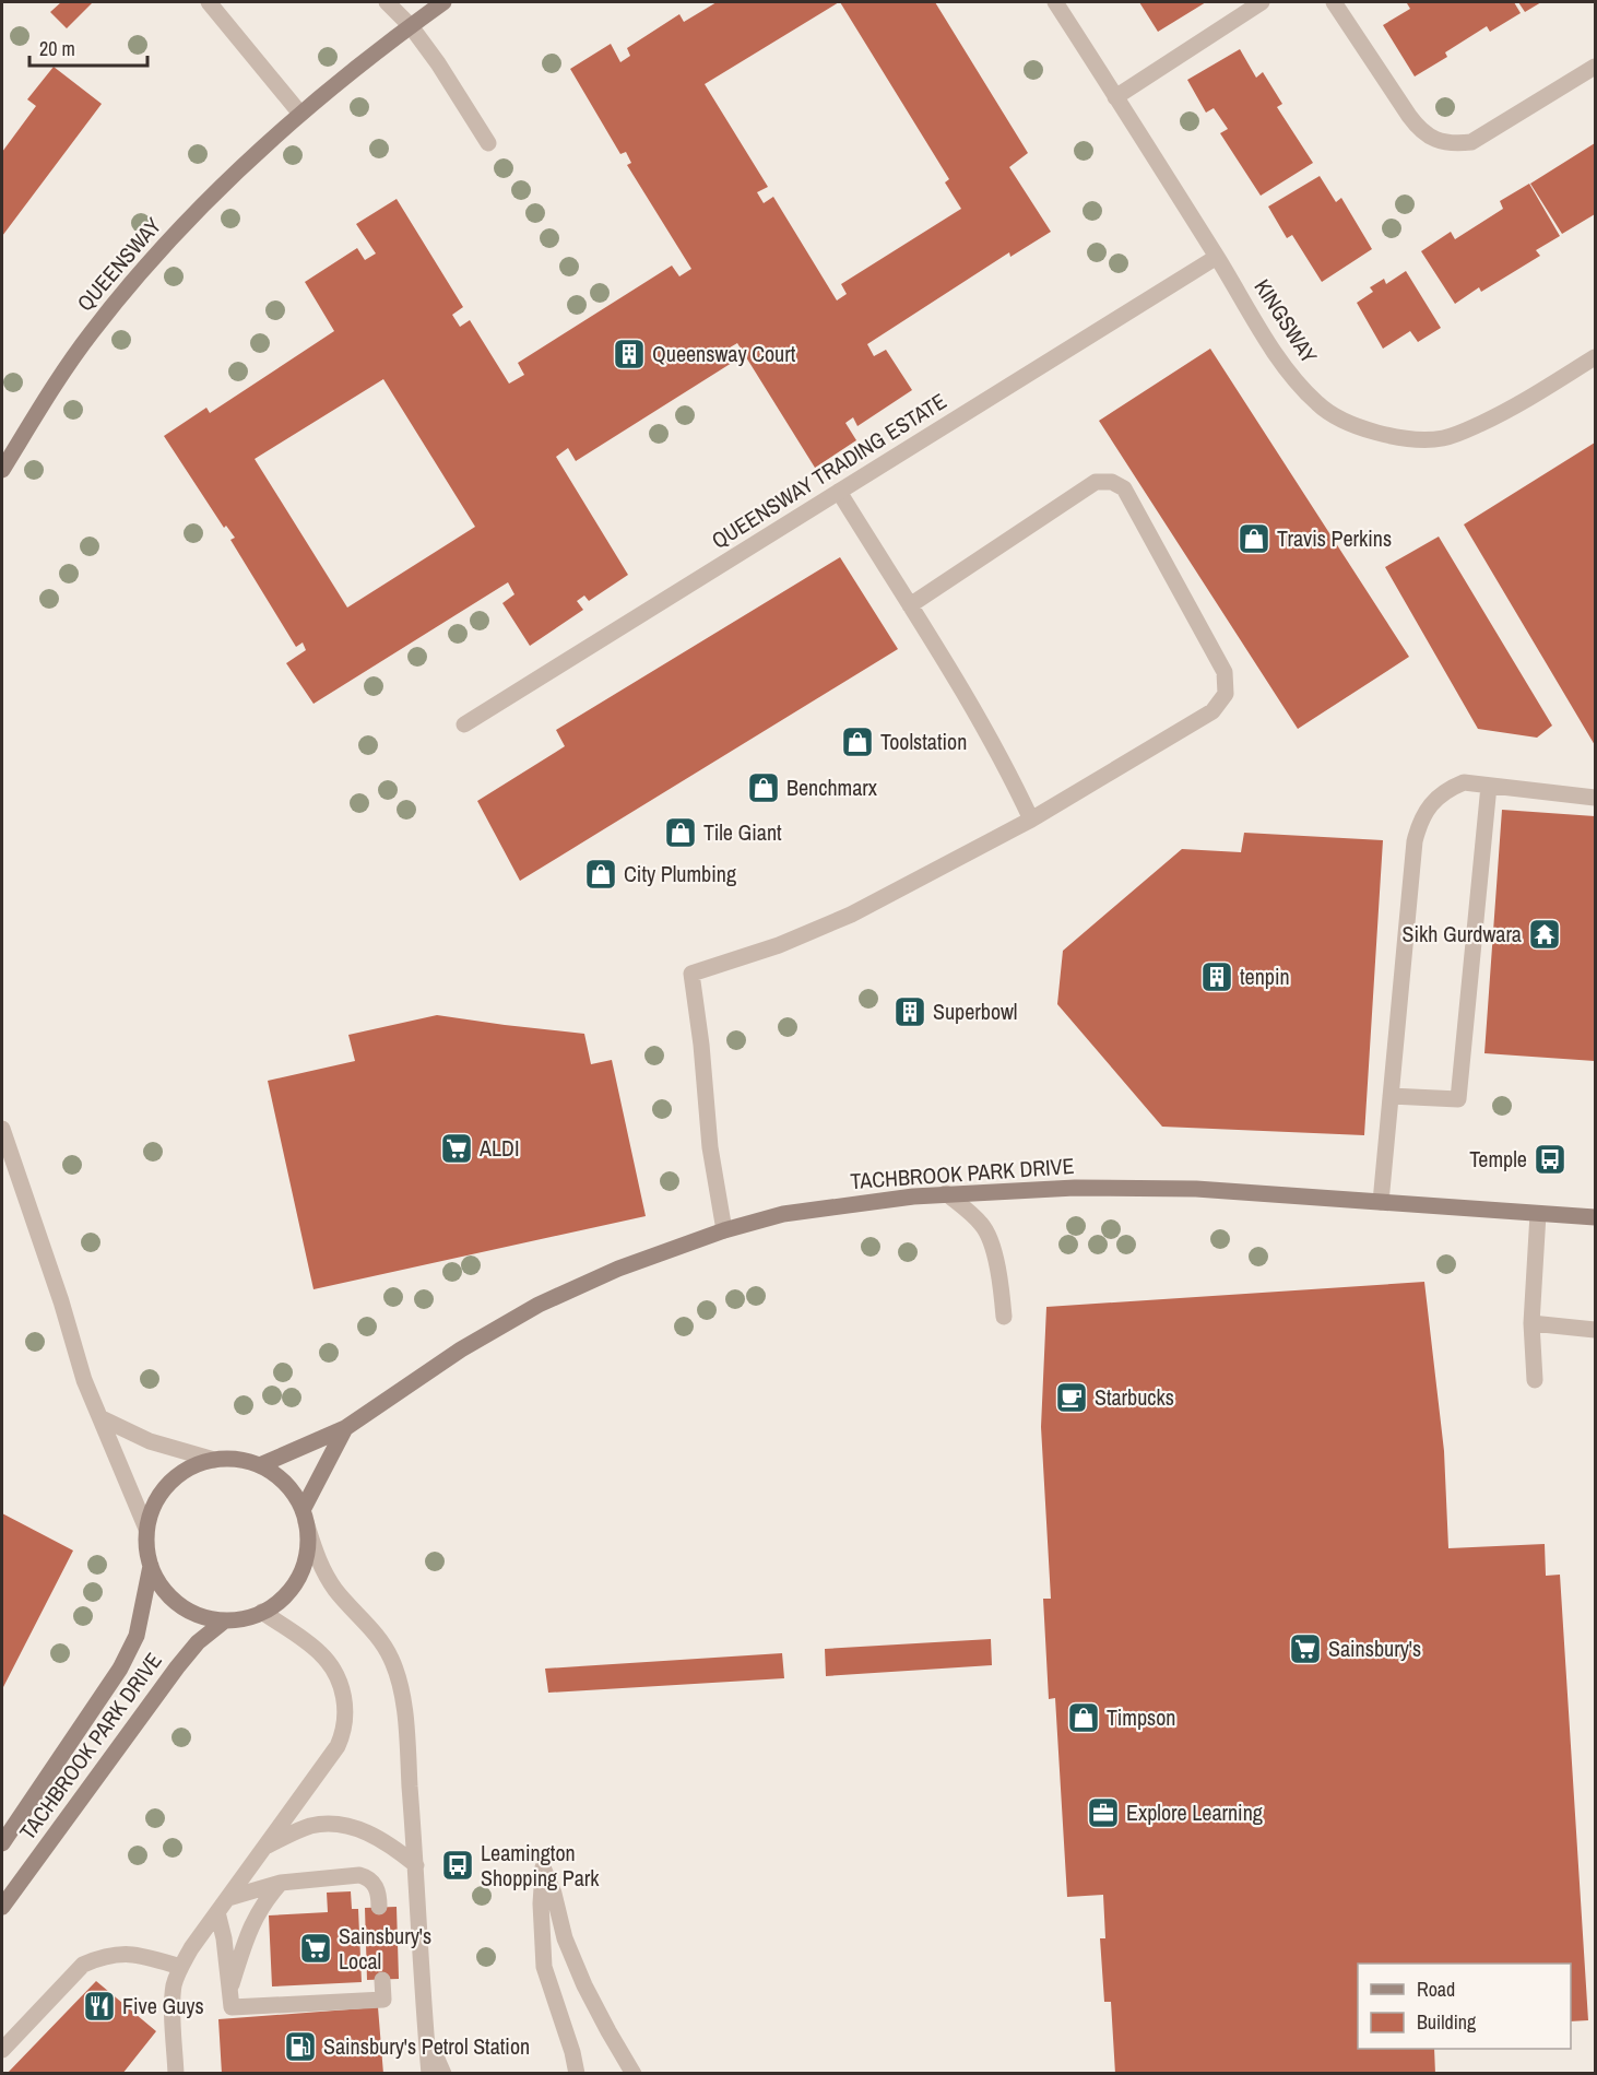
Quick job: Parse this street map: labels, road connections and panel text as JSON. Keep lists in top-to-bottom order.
{
  "streets": {
    "street": [
      "QUEENSWAY",
      "KINGSWAY",
      "QUEENSWAY TRADING ESTATE",
      "TACHBROOK PARK DRIVE"
    ]
  },
  "crossings": [
    ["KINGSWAY", "QUEENSWAY TRADING ESTATE"]
  ],
  "places": {
    "building": ["Queensway Court", "tenpin", "Superbowl"],
    "shop": [
      "Travis Perkins",
      "Toolstation",
      "Benchmarx",
      "Tile Giant",
      "City Plumbing",
      "Timpson"
    ],
    "temple": ["Sikh Gurdwara"],
    "supermarket": ["ALDI", "Sainsbury's", "Sainsbury's Local"],
    "bus stop": ["Temple", "Leamington Shopping Park"],
    "cafe": ["Starbucks"],
    "office": ["Explore Learning"],
    "restaurant": ["Five Guys"],
    "fuel station": ["Sainsbury's Petrol Station"]
  },
  "legend": ["Road", "Building"],
  "scale_bar": "20 m"
}
